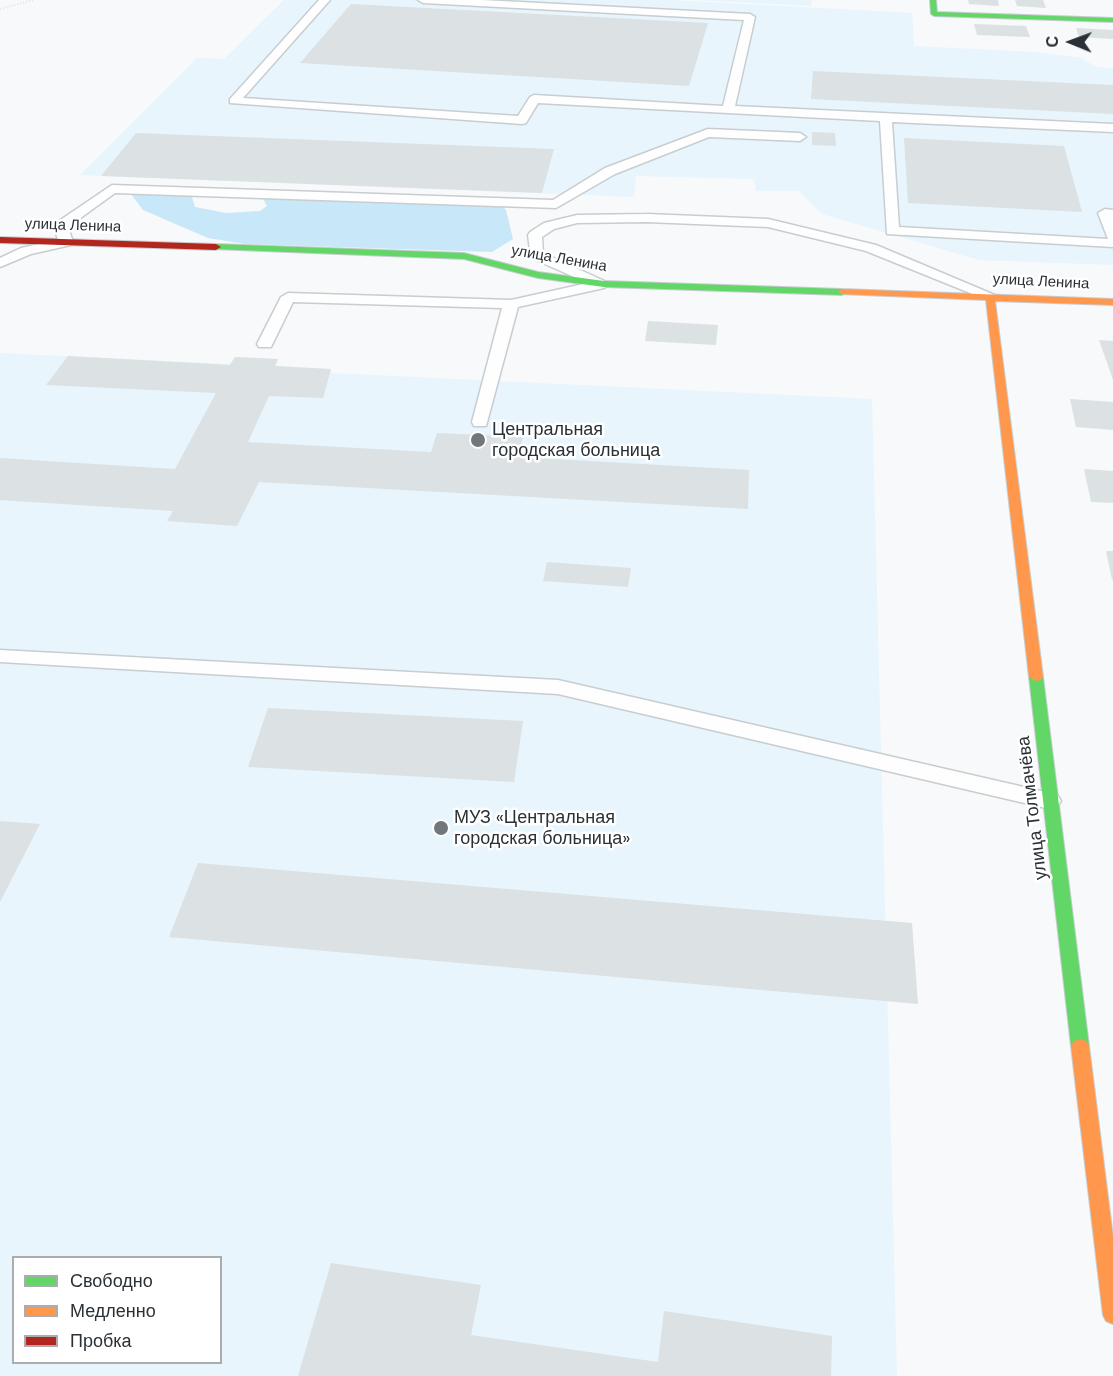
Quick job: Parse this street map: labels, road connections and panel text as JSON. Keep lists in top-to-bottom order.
{
  "streets": {
    "street": ["улица Ленина", "улица Толмачёва"]
  },
  "crossings": [
    ["улица Ленина", "улица Толмачёва"]
  ],
  "places": ["Центральная городская больница", "МУЗ «Центральная городская больница»"],
  "legend": ["Свободно", "Медленно", "Пробка"],
  "north": "left"
}
